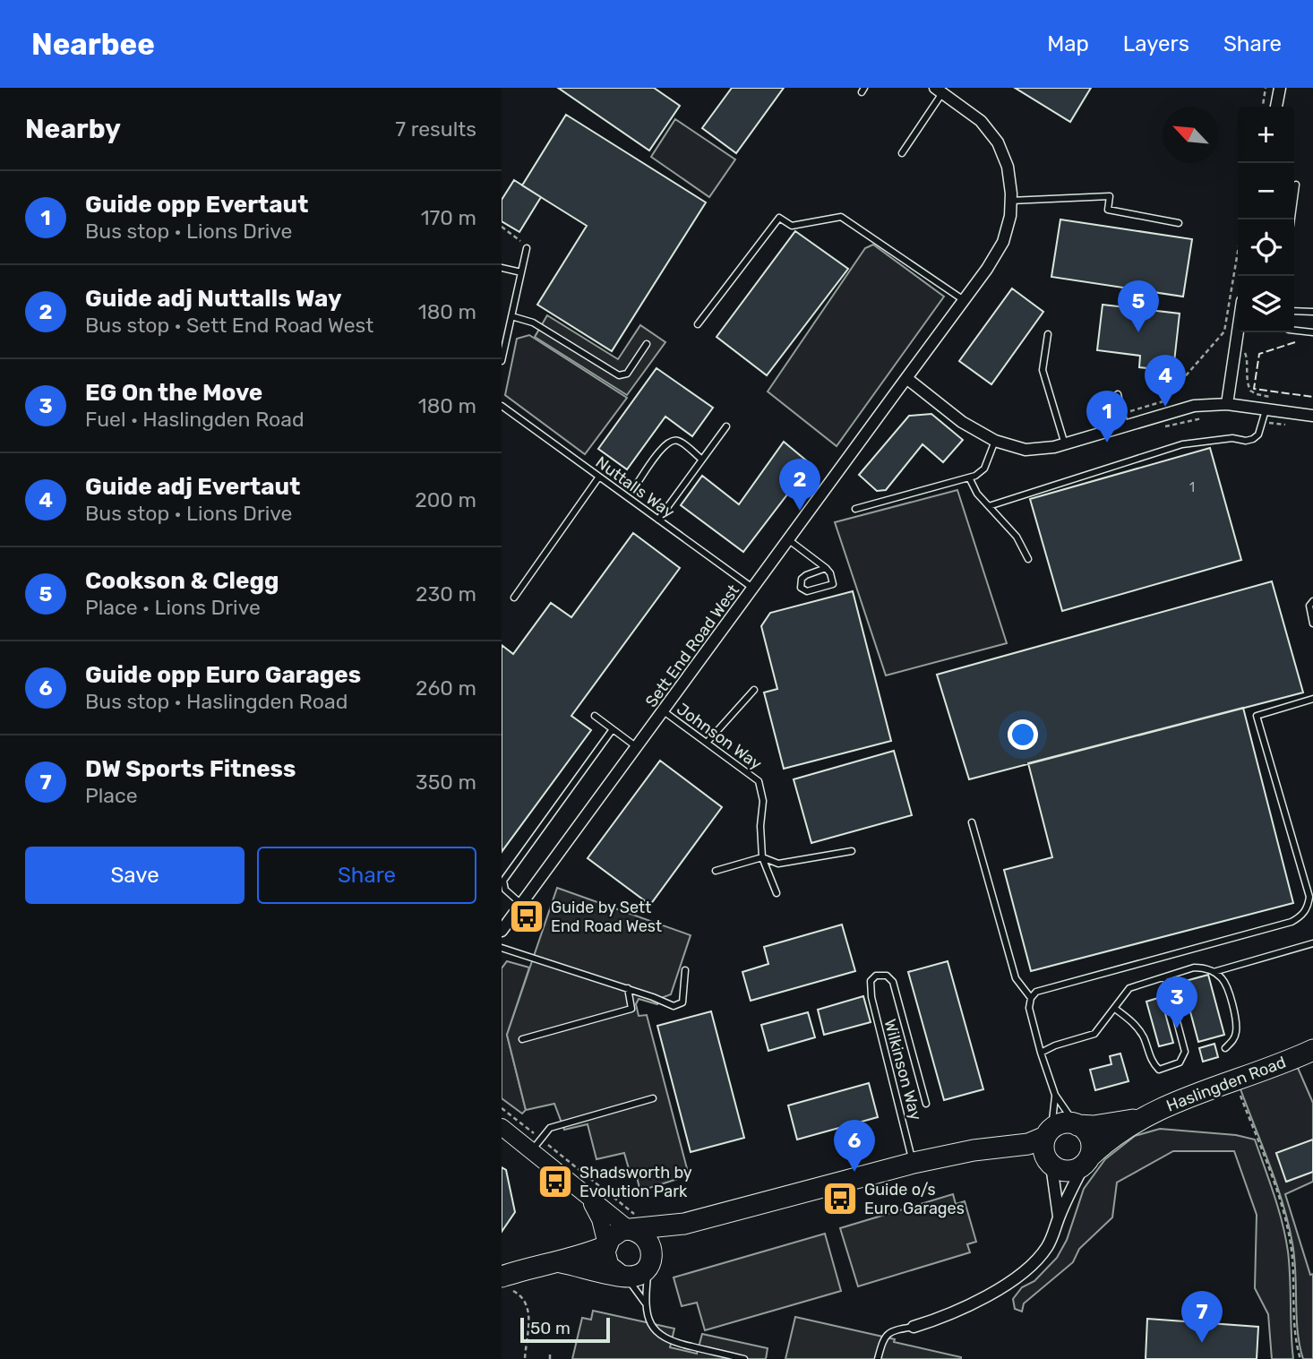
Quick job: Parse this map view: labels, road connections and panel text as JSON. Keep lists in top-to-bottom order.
{
  "streets": {
    "highway": ["Haslingden Road"],
    "street": ["Sett End Road West"],
    "lane": ["Nuttalls Way", "Johnson Way", "Wilkinson Way"]
  },
  "crossings": [
    ["Nuttalls Way", "Sett End Road West"],
    ["Sett End Road West", "Johnson Way"]
  ],
  "places": {
    "bus stop": ["Guide by Sett End Road West", "Shadsworth by Evolution Park", "Guide o/s Euro Garages"]
  },
  "house_numbers": ["1"],
  "scale_bar": "50 m",
  "north": "top left",
  "page": {
    "header": "Nearbee",
    "nav": ["Map", "Layers", "Share"],
    "heading": ["Nearby", "7 results"],
    "map_buttons": ["+", "−"],
    "list": [
      {
        "mark": "1",
        "name": "Guide opp Evertaut",
        "note": "Bus stop · Lions Drive",
        "value": "170 m"
      },
      {
        "mark": "2",
        "name": "Guide adj Nuttalls Way",
        "note": "Bus stop · Sett End Road West",
        "value": "180 m"
      },
      {
        "mark": "3",
        "name": "EG On the Move",
        "note": "Fuel · Haslingden Road",
        "value": "180 m"
      },
      {
        "mark": "4",
        "name": "Guide adj Evertaut",
        "note": "Bus stop · Lions Drive",
        "value": "200 m"
      },
      {
        "mark": "5",
        "name": "Cookson & Clegg",
        "note": "Place · Lions Drive",
        "value": "230 m"
      },
      {
        "mark": "6",
        "name": "Guide opp Euro Garages",
        "note": "Bus stop · Haslingden Road",
        "value": "260 m"
      },
      {
        "mark": "7",
        "name": "DW Sports Fitness",
        "note": "Place",
        "value": "350 m"
      }
    ],
    "pins": [
      "5",
      "4",
      "1",
      "2",
      "3",
      "6",
      "7"
    ],
    "buttons": ["Save", "Share"],
    "scale": "50 m"
  }
}
